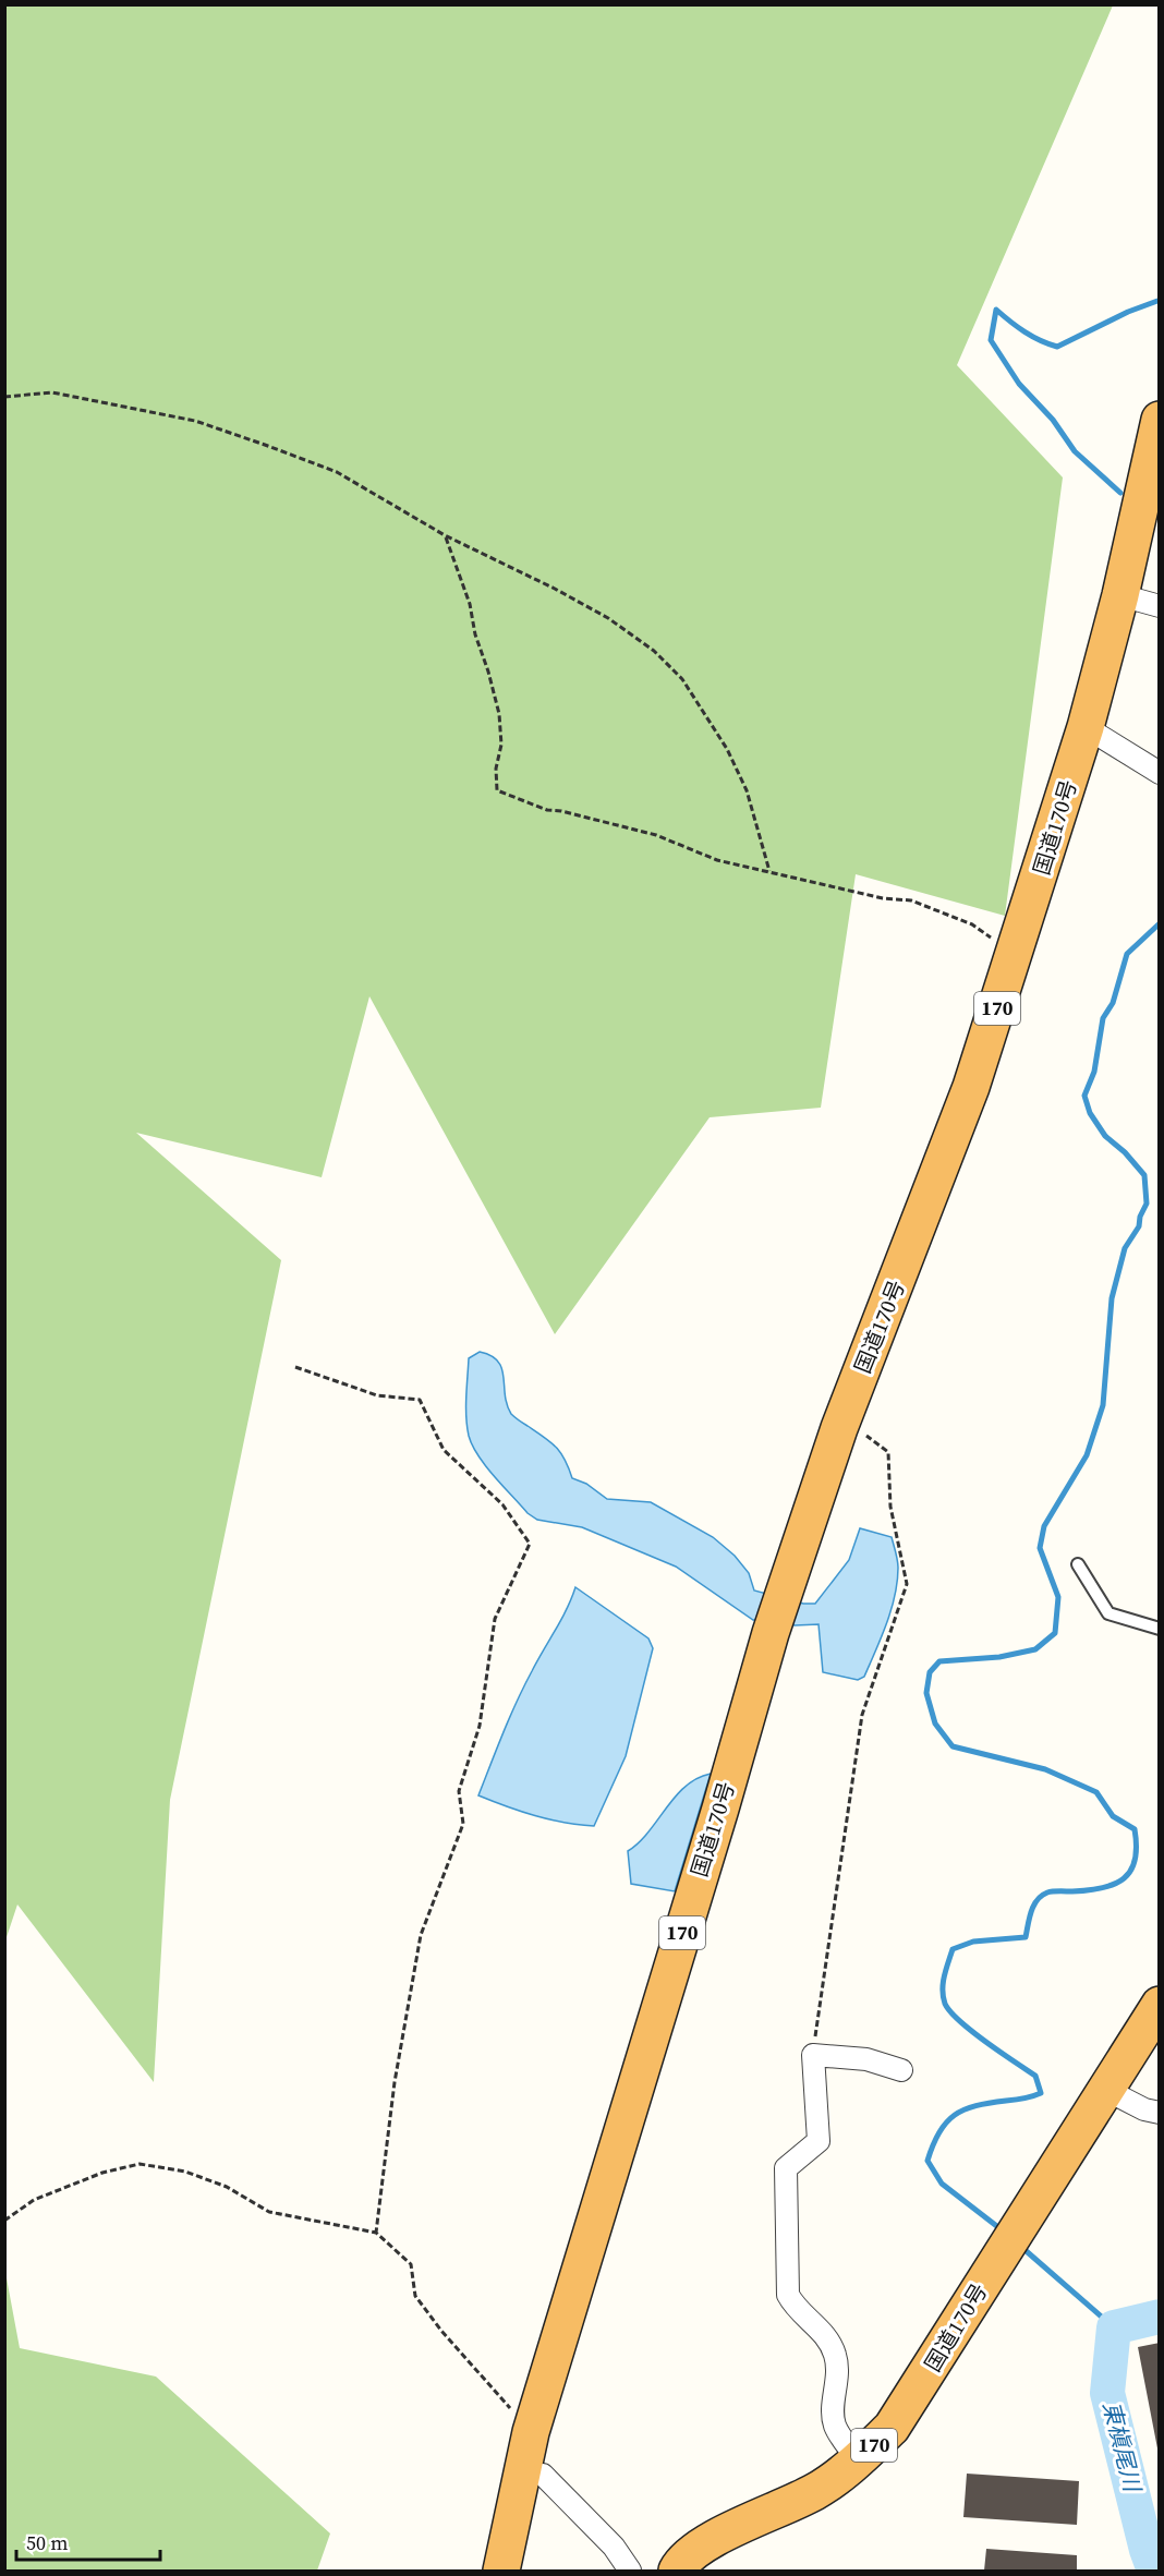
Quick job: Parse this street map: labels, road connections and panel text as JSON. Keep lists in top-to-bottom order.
{
  "streets": {
    "highway": ["国道170号", "170"]
  },
  "water": ["東槇尾川"],
  "scale_bar": "50 m"
}
